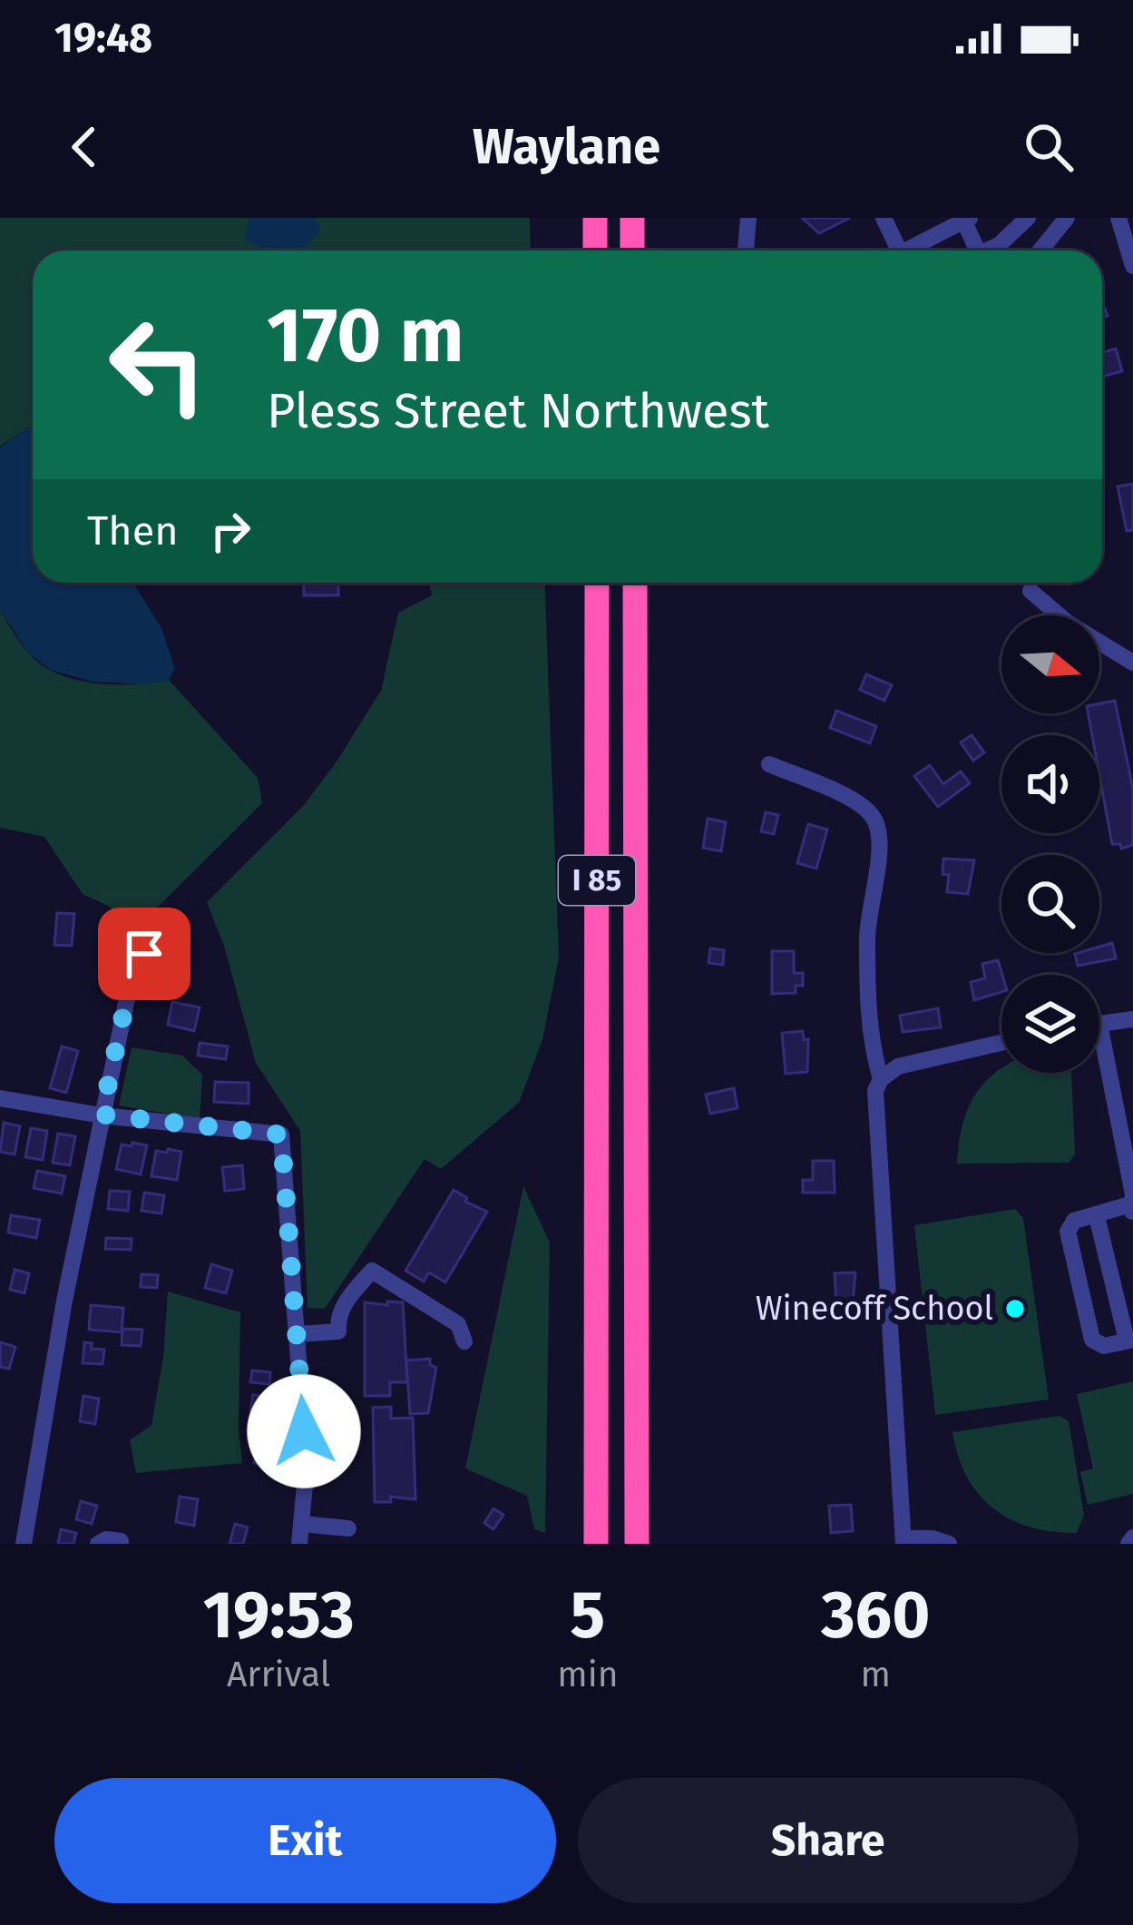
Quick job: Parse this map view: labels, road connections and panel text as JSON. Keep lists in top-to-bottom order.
{
  "streets": {
    "highway": ["I 85"]
  },
  "places": ["Winecoff School"],
  "north": "right",
  "page": {
    "status": "19:48",
    "header": "Waylane",
    "turn": ["170 m", "Pless Street Northwest"],
    "then": "Then",
    "eta": [
      "19:53",
      "Arrival",
      "5",
      "min",
      "360",
      "m"
    ],
    "buttons": ["Exit", "Share"]
  }
}
